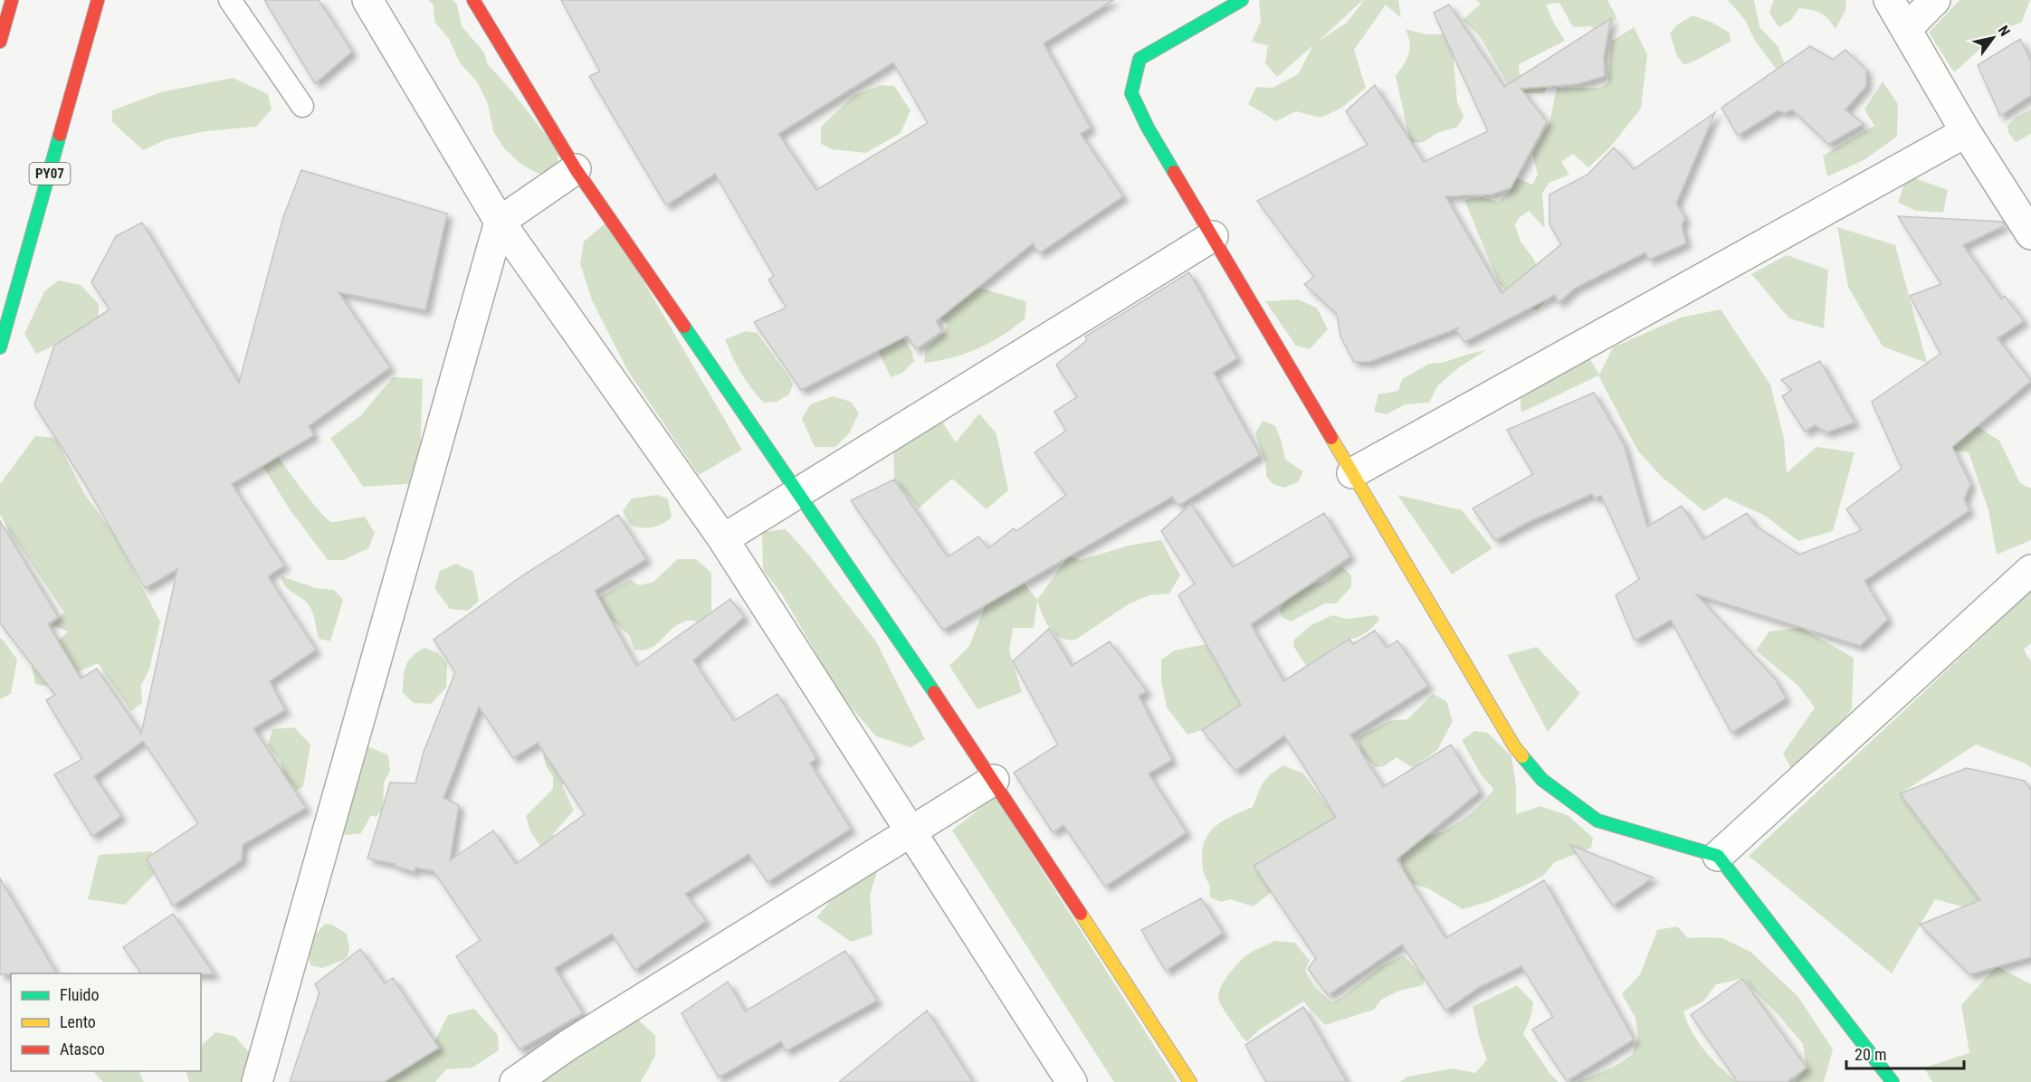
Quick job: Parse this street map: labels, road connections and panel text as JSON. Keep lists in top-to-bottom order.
{
  "streets": {
    "street": ["PY07"]
  },
  "legend": ["Fluido", "Lento", "Atasco"],
  "scale_bar": "20 m",
  "north": "top right"
}
